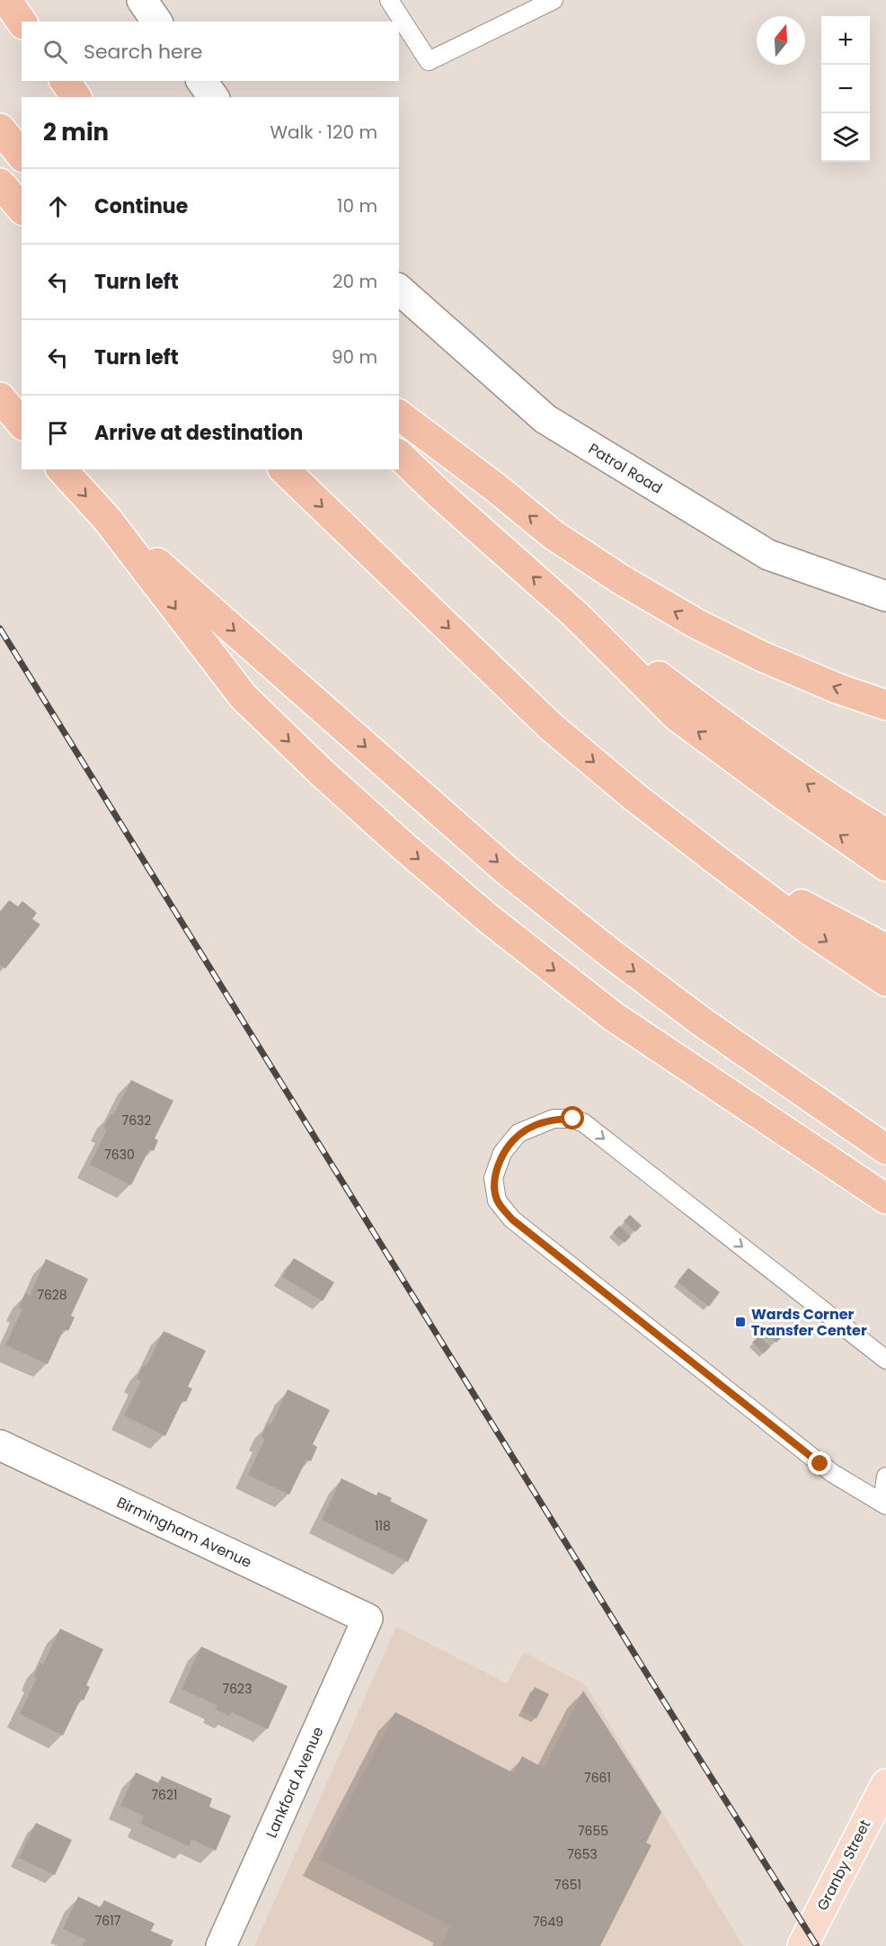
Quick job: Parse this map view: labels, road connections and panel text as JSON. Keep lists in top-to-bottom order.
{
  "streets": {
    "main road": ["Granby Street"],
    "street": ["Patrol Road", "Birmingham Avenue", "Lankford Avenue"]
  },
  "crossings": [
    ["Birmingham Avenue", "Lankford Avenue"]
  ],
  "places": {
    "transit": ["Wards Corner Transfer Center"]
  },
  "house_numbers": [
    "7632",
    "7630",
    "7628",
    "118",
    "7623",
    "7661",
    "7621",
    "7655",
    "7653",
    "7651",
    "7617",
    "7649"
  ],
  "north": "top",
  "page": {
    "map_buttons": ["+", "−"],
    "search": "Search here",
    "heading": ["2 min", "Walk · 120 m"],
    "list": [
      ["Continue", "10 m"],
      ["Turn left", "20 m"],
      ["Turn left", "90 m"],
      "Arrive at destination"
    ]
  }
}
